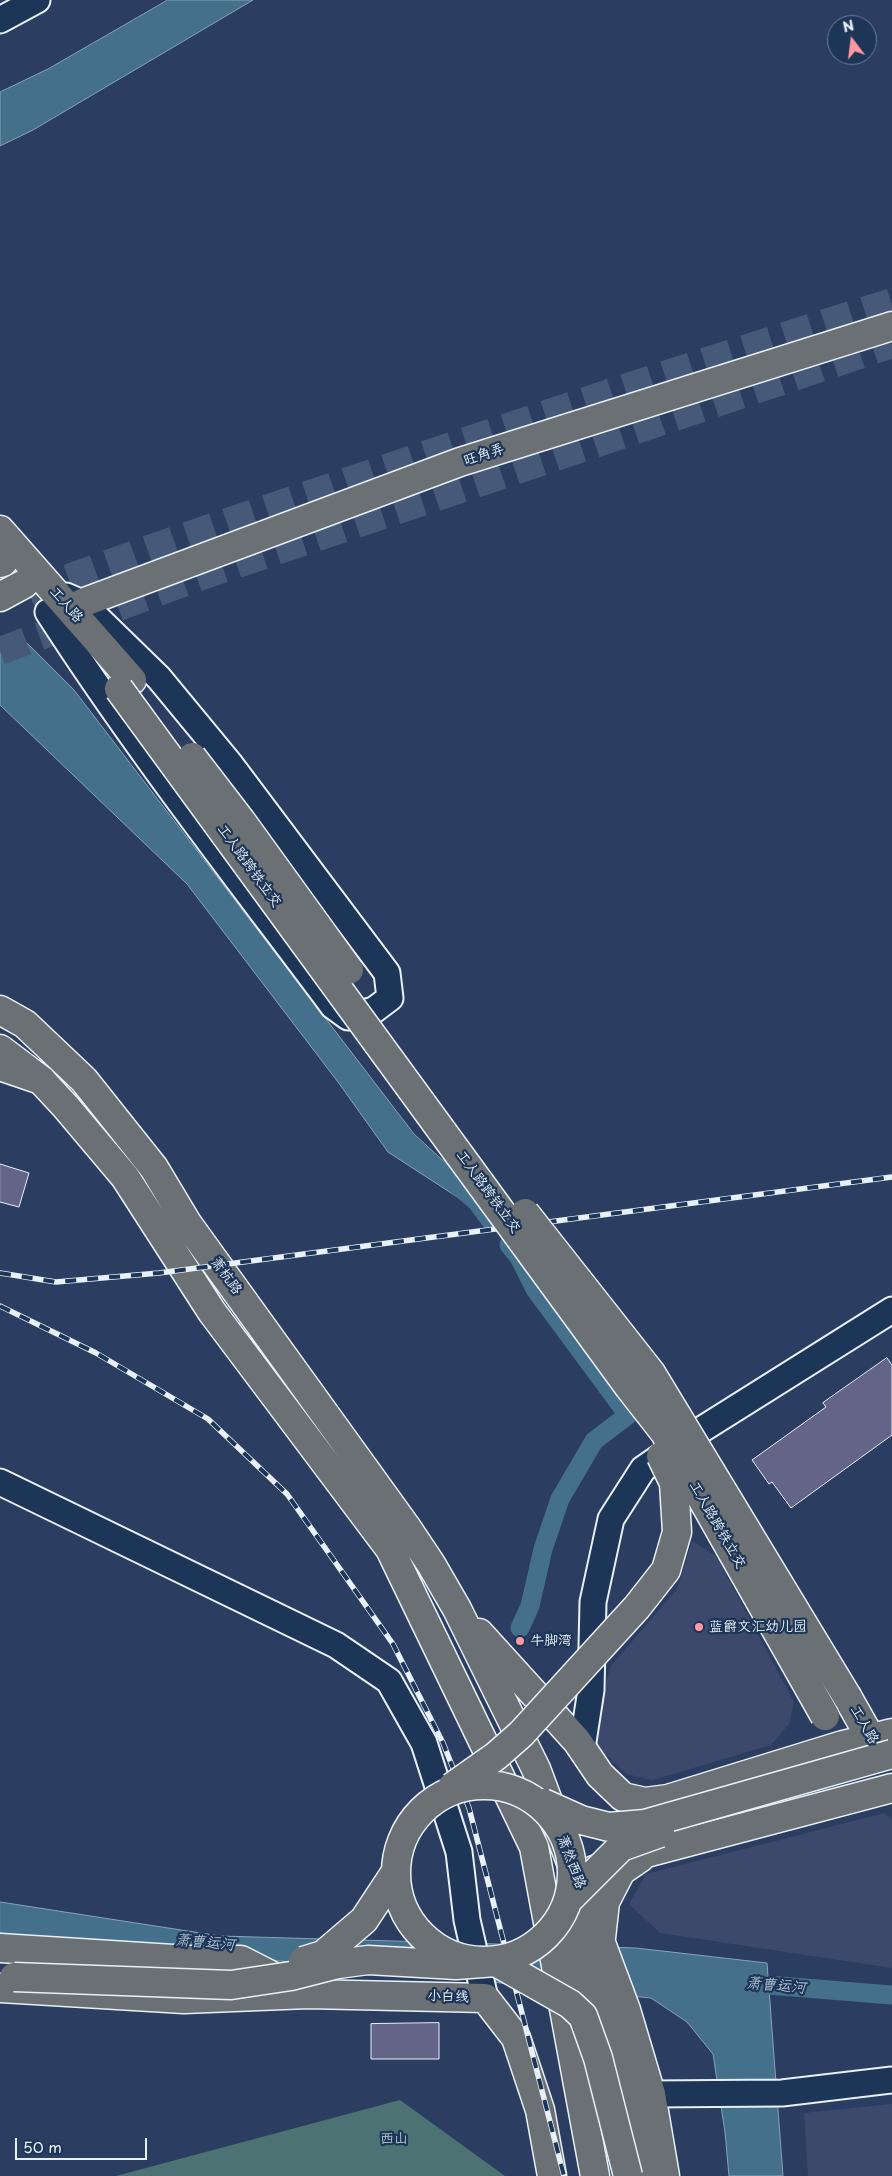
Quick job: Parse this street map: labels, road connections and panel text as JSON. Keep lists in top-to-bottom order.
{
  "streets": {
    "main road": [
      "旺角弄",
      "工人路",
      "工人路跨铁立交",
      "萧杭路",
      "萧然西路",
      "小白线"
    ]
  },
  "crossings": [
    ["工人路", "工人路跨铁立交"],
    ["萧杭路", "萧然西路"]
  ],
  "water": ["萧曹运河"],
  "parks": ["西山"],
  "places": ["蓝爵文汇幼儿园", "牛脚湾"],
  "scale_bar": "50 m",
  "north": "top"
}
